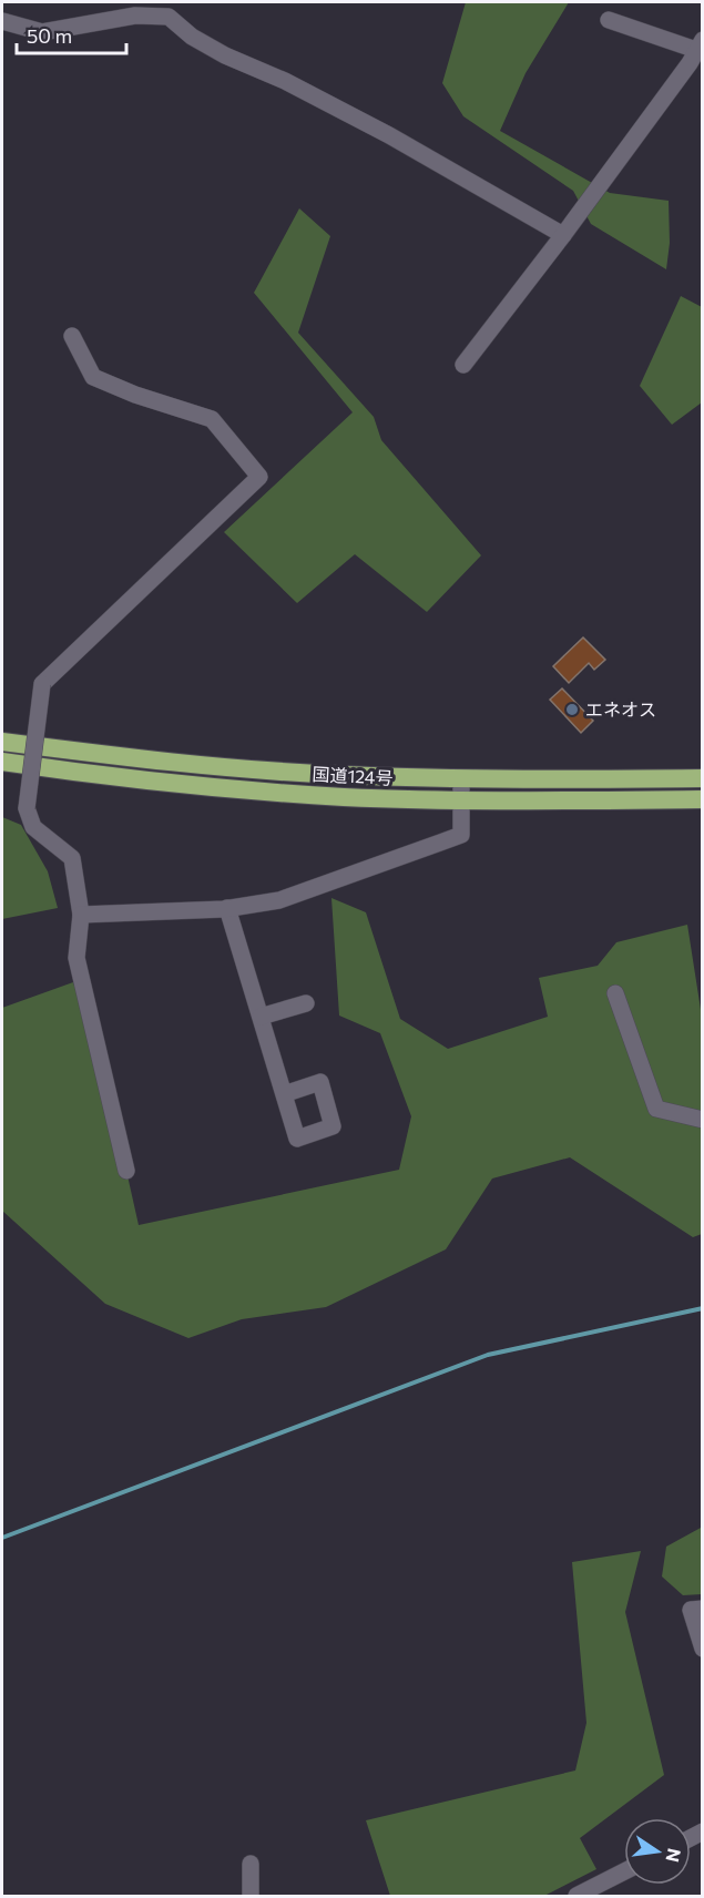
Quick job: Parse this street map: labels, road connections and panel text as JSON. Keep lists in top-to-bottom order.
{
  "streets": {
    "highway": ["国道124号"]
  },
  "places": ["エネオス"],
  "scale_bar": "50 m",
  "north": "right"
}
